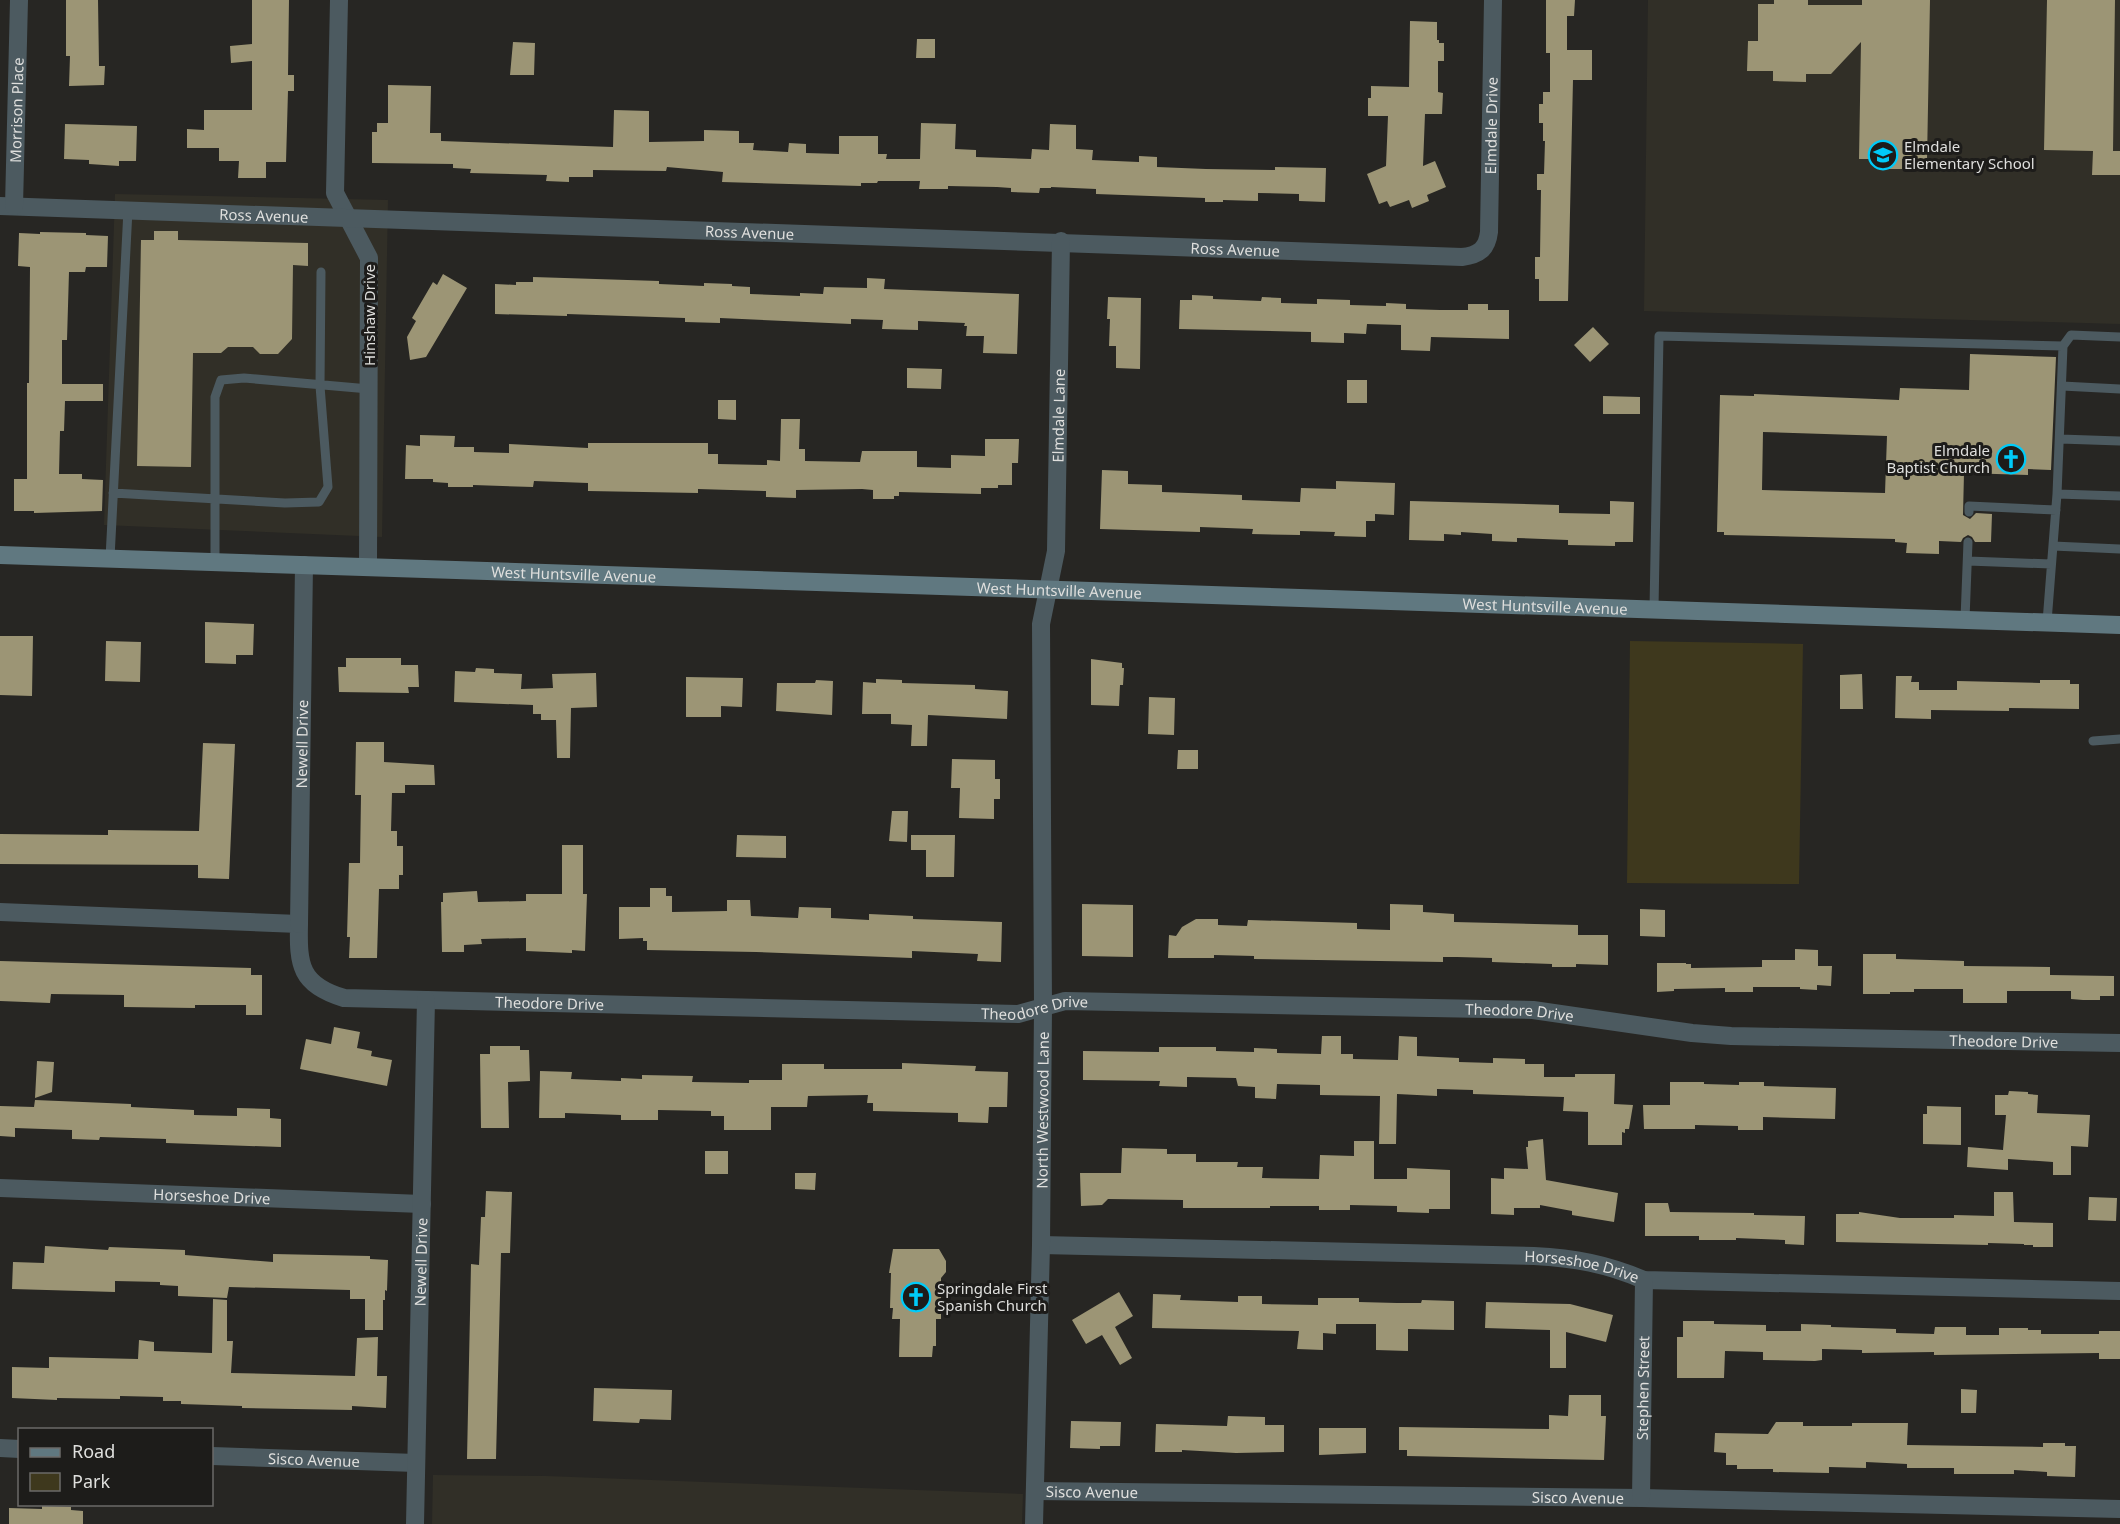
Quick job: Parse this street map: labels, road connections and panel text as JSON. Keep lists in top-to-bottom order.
{
  "streets": {
    "main road": ["West Huntsville Avenue"],
    "street": [
      "Morrison Place",
      "Elmdale Drive",
      "Ross Avenue",
      "Hinshaw Drive",
      "Elmdale Lane",
      "Newell Drive",
      "Theodore Drive",
      "North Westwood Lane",
      "Horseshoe Drive",
      "Stephen Street",
      "Sisco Avenue"
    ]
  },
  "crossings": [
    ["Morrison Place", "Ross Avenue"],
    ["Elmdale Drive", "Ross Avenue"],
    ["Ross Avenue", "Hinshaw Drive"],
    ["Ross Avenue", "Elmdale Lane"],
    ["Hinshaw Drive", "West Huntsville Avenue"],
    ["Elmdale Lane", "West Huntsville Avenue"],
    ["Elmdale Lane", "North Westwood Lane"],
    ["West Huntsville Avenue", "Newell Drive"],
    ["West Huntsville Avenue", "North Westwood Lane"],
    ["Newell Drive", "Theodore Drive"],
    ["Newell Drive", "Horseshoe Drive"],
    ["Newell Drive", "Sisco Avenue"],
    ["Theodore Drive", "North Westwood Lane"],
    ["North Westwood Lane", "Horseshoe Drive"],
    ["North Westwood Lane", "Sisco Avenue"],
    ["Horseshoe Drive", "Stephen Street"],
    ["Stephen Street", "Sisco Avenue"]
  ],
  "places": {
    "school or university": ["Elmdale Elementary School"],
    "church": ["Elmdale Baptist Church", "Springdale First Spanish Church"]
  },
  "legend": ["Road", "Park"]
}
